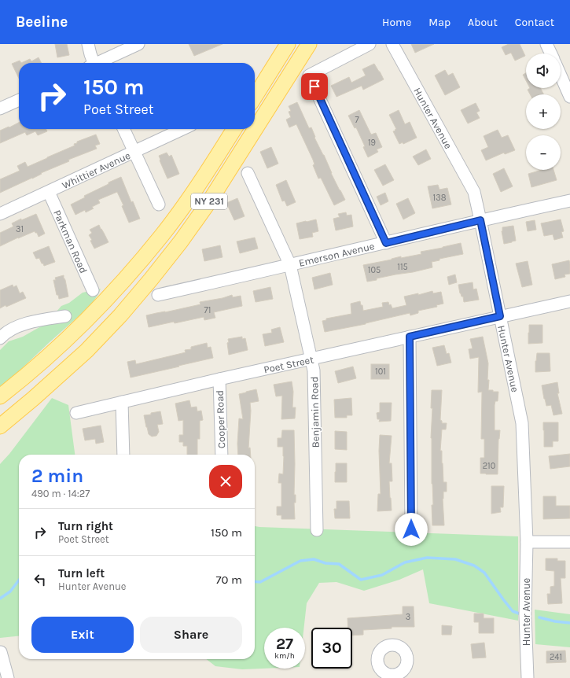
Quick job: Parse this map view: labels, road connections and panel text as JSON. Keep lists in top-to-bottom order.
{
  "streets": {
    "main road": ["NY 231"],
    "street": [
      "Hunter Avenue",
      "Whittier Avenue",
      "Parkman Road",
      "Emerson Avenue",
      "Poet Street",
      "Benjamin Road",
      "Cooper Road"
    ]
  },
  "crossings": [
    ["Hunter Avenue", "Emerson Avenue"],
    ["Hunter Avenue", "Poet Street"],
    ["Whittier Avenue", "Parkman Road"],
    ["Emerson Avenue", "Benjamin Road"],
    ["Poet Street", "Benjamin Road"],
    ["Poet Street", "Cooper Road"]
  ],
  "house_numbers": [
    "7",
    "19",
    "138",
    "31",
    "115",
    "105",
    "71",
    "101",
    "210",
    "3",
    "241"
  ],
  "page": {
    "header": "Beeline",
    "nav": [
      "Home",
      "Map",
      "About",
      "Contact"
    ],
    "map_buttons": ["+", "−"],
    "turn": ["150 m", "Poet Street"],
    "heading": ["2 min", "490 m · 14:27"],
    "list": [
      {
        "name": "Turn right",
        "note": "Poet Street",
        "value": "150 m"
      },
      {
        "name": "Turn left",
        "note": "Hunter Avenue",
        "value": "70 m"
      }
    ],
    "buttons": ["Exit", "Share"],
    "speed": "27 km/h",
    "limit": "30"
  }
}
